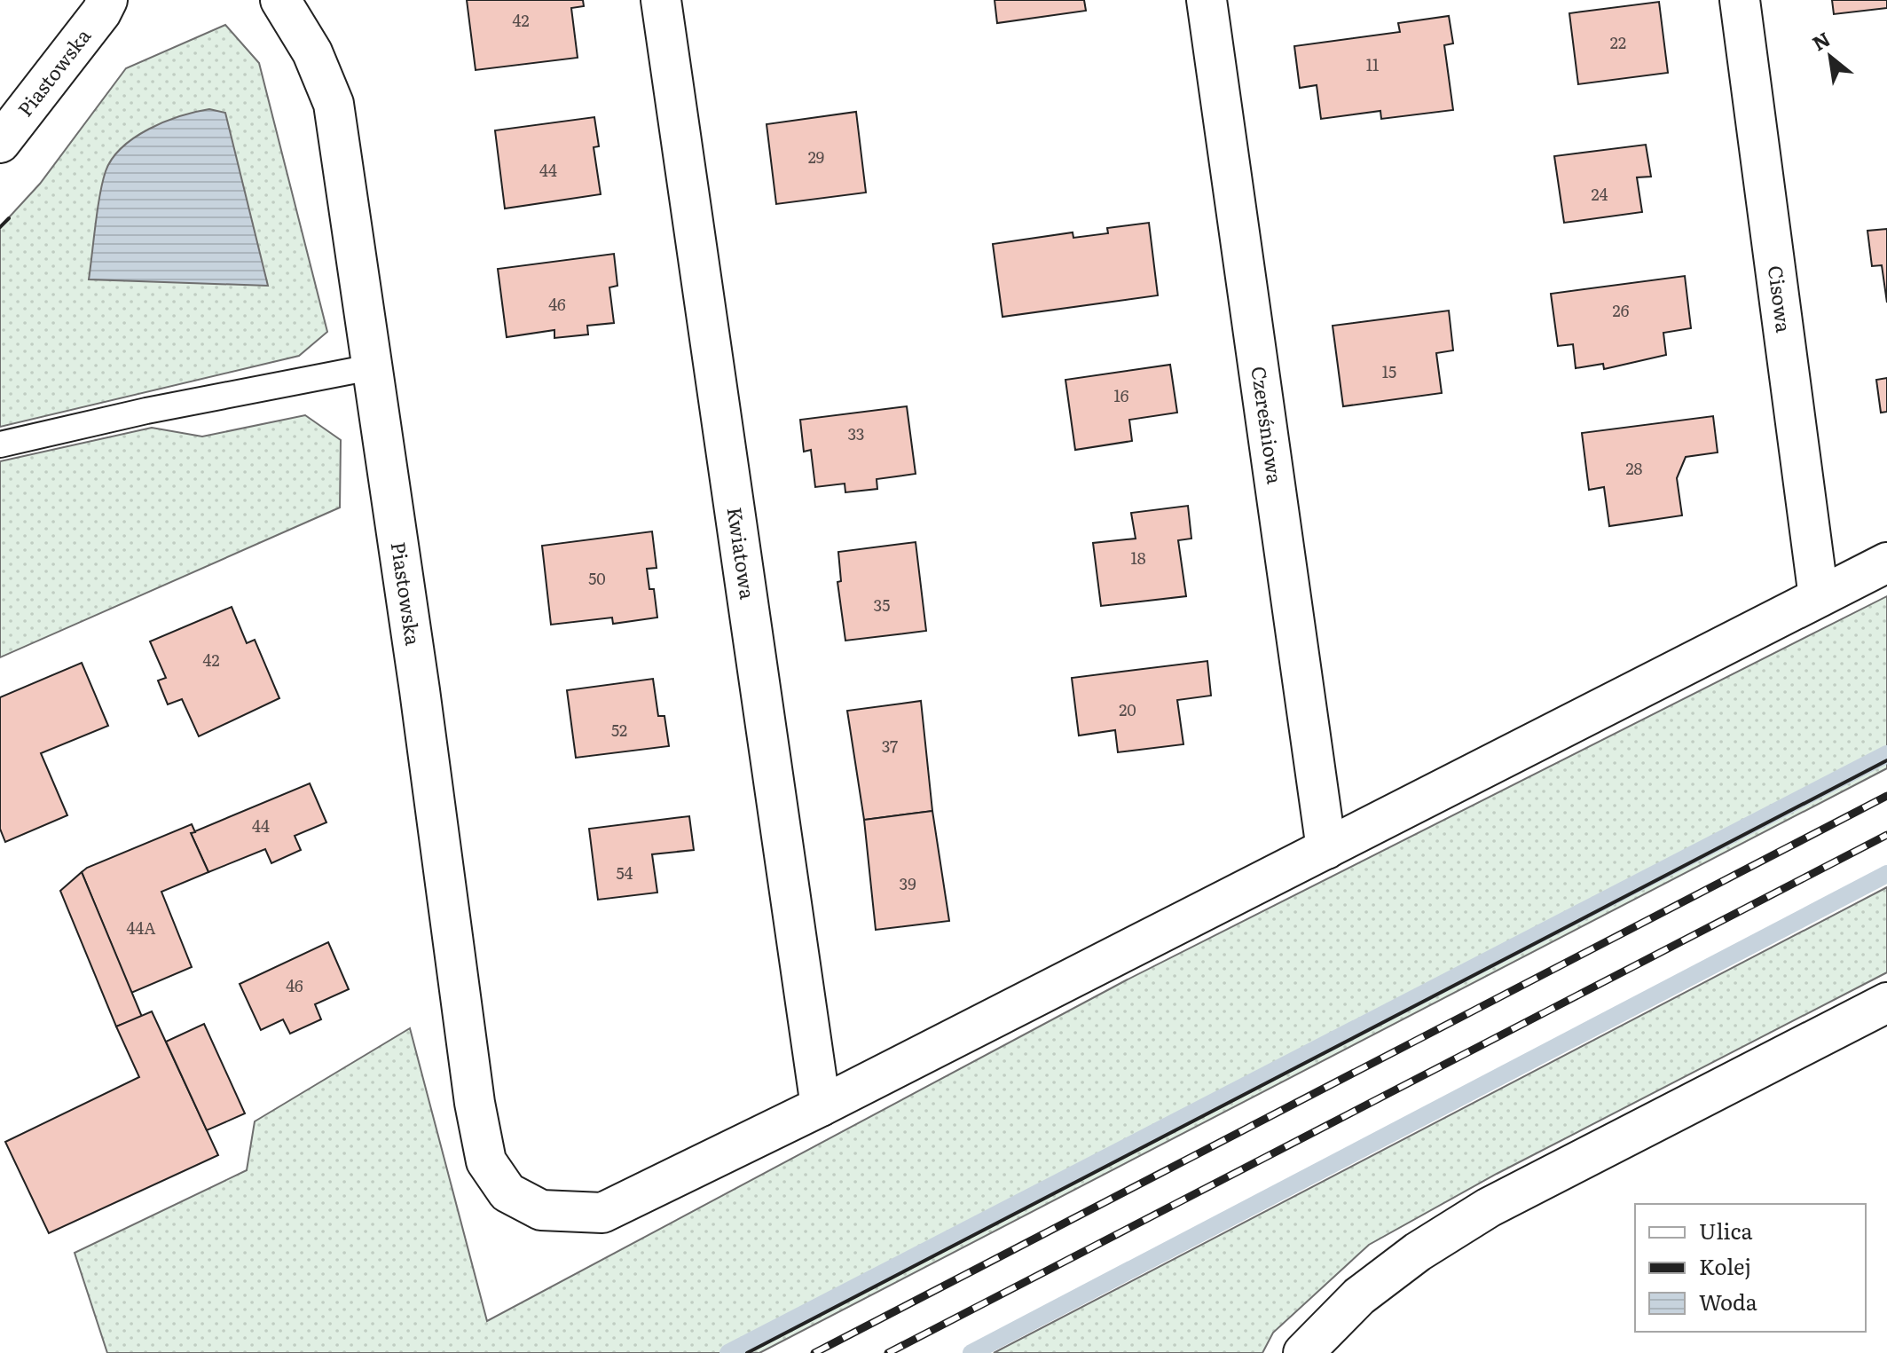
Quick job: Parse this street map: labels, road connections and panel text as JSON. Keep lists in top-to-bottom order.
{
  "streets": {
    "street": [
      "Piastowska",
      "Cisowa",
      "Czereśniowa",
      "Kwiatowa"
    ]
  },
  "crossings": [
    ["Piastowska", "Kwiatowa"]
  ],
  "house_numbers": [
    "42",
    "22",
    "11",
    "29",
    "44",
    "24",
    "46",
    "26",
    "15",
    "16",
    "33",
    "28",
    "18",
    "50",
    "35",
    "42",
    "20",
    "52",
    "37",
    "44",
    "54",
    "39",
    "44A",
    "46"
  ],
  "legend": ["Ulica", "Kolej", "Woda"],
  "north": "top left"
}
